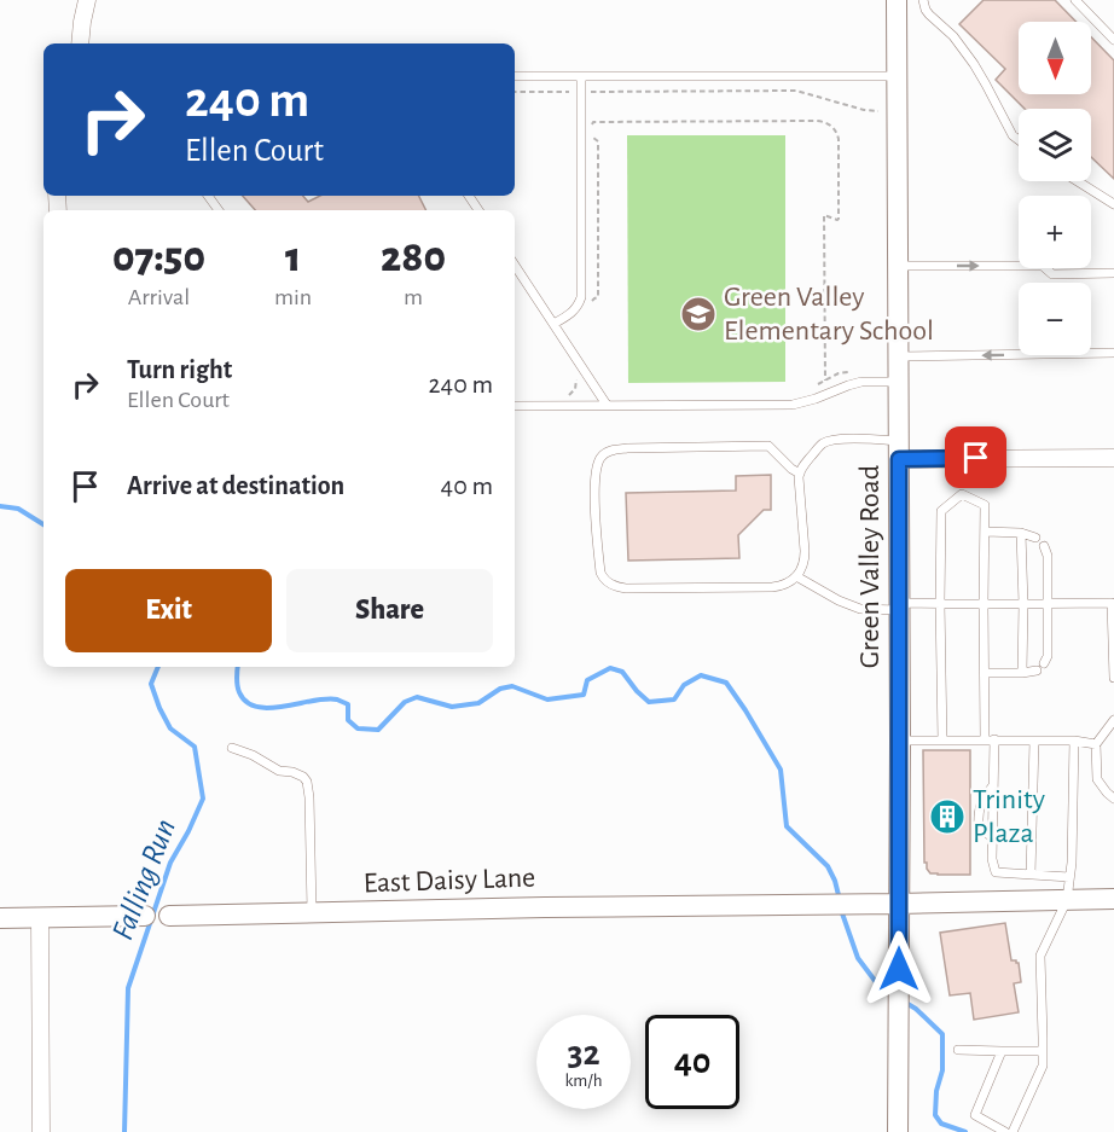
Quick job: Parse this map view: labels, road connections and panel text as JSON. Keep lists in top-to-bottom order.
{
  "streets": {
    "street": ["Green Valley Road", "East Daisy Lane"]
  },
  "crossings": [
    ["Green Valley Road", "East Daisy Lane"]
  ],
  "water": ["Falling Run"],
  "places": {
    "school or university": ["Green Valley Elementary School"],
    "building": ["Trinity Plaza"]
  },
  "north": "bottom",
  "page": {
    "map_buttons": ["+", "−"],
    "turn": ["240 m", "Ellen Court"],
    "eta": [
      "07:50",
      "Arrival",
      "1",
      "min",
      "280",
      "m"
    ],
    "list": [
      {
        "name": "Turn right",
        "note": "Ellen Court",
        "value": "240 m"
      },
      {
        "name": "Arrive at destination",
        "value": "40 m"
      }
    ],
    "buttons": ["Exit", "Share"],
    "speed": "32 km/h",
    "limit": "40"
  }
}
